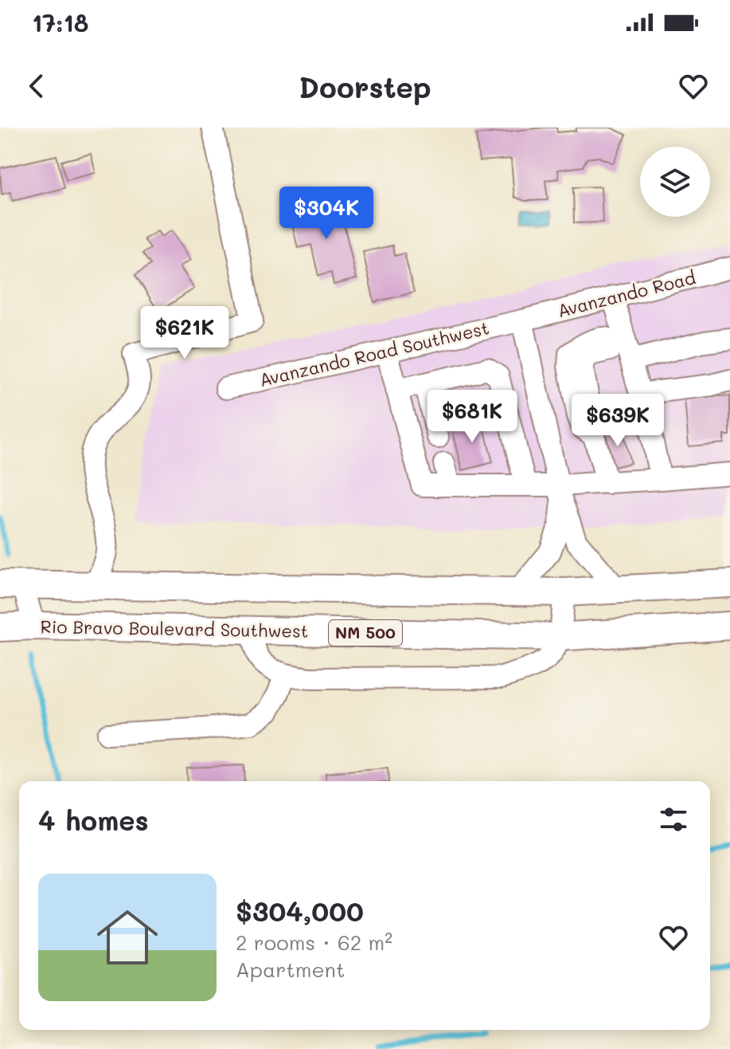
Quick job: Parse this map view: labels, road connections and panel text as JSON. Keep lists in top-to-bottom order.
{
  "streets": {
    "main road": ["Rio Bravo Boulevard Southwest", "NM 500"],
    "street": ["Avanzando Road", "Avanzando Road Southwest"]
  },
  "crossings": [
    ["Avanzando Road", "Avanzando Road Southwest"]
  ],
  "page": {
    "status": "17:18",
    "header": "Doorstep",
    "price": [
      "$304K",
      "$621K",
      "$681K",
      "$639K"
    ],
    "heading": "4 homes",
    "list": [
      {
        "name": "$304,000",
        "note": "2 rooms · 62 m² · Apartment"
      }
    ]
  }
}
